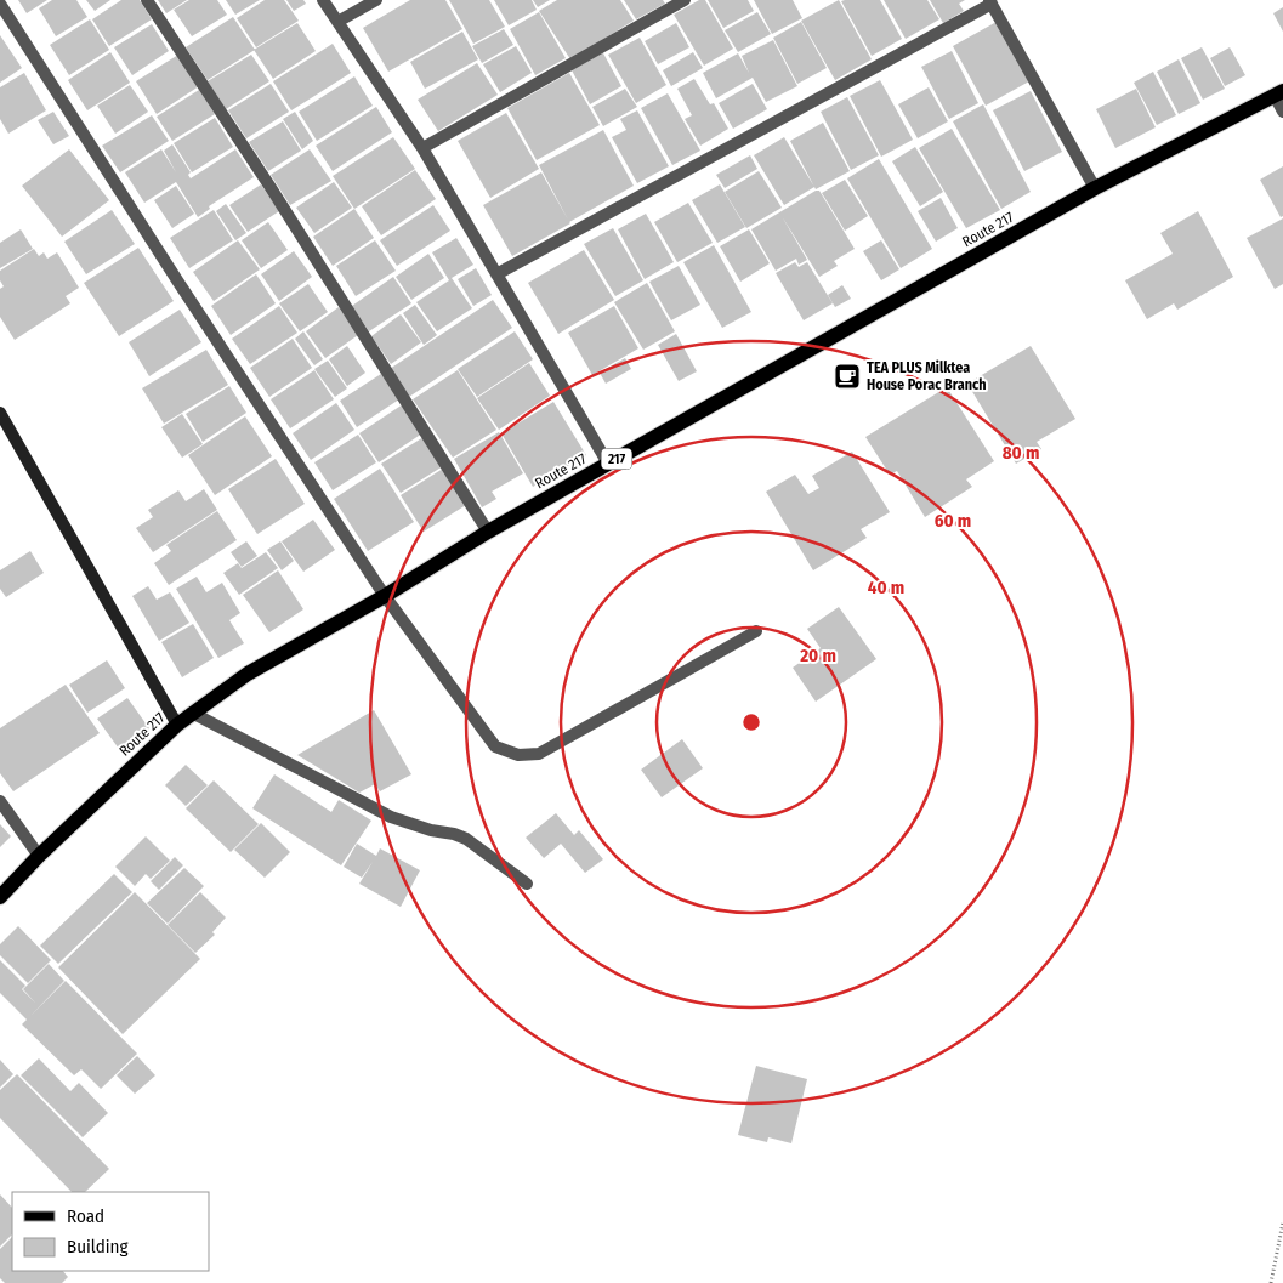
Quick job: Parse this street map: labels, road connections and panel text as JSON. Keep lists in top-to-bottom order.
{
  "streets": {
    "main road": ["Route 217", "217"]
  },
  "places": {
    "cafe": ["TEA PLUS Milktea House Porac Branch"]
  },
  "legend": ["Road", "Building"],
  "rings": [
    "80 m",
    "60 m",
    "40 m",
    "20 m"
  ]
}
